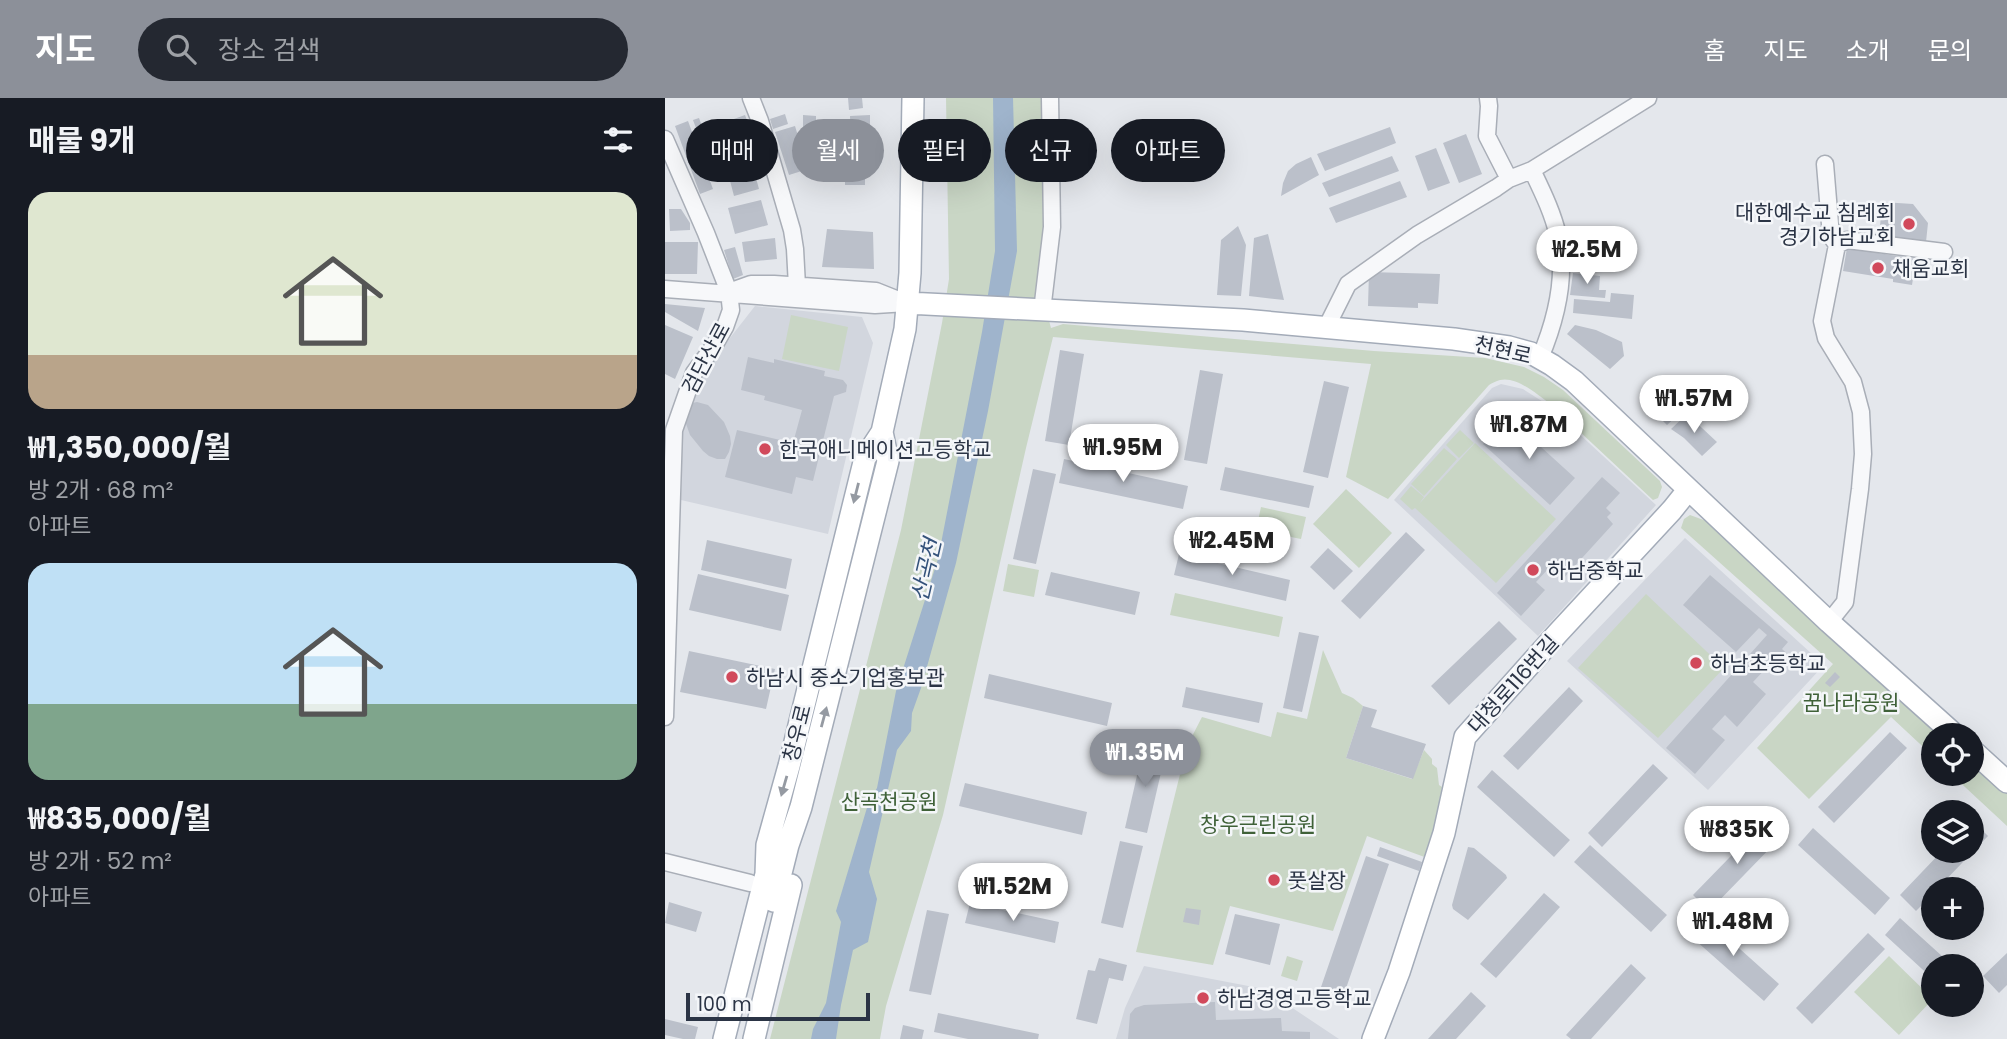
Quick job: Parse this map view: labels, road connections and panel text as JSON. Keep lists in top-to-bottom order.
{
  "streets": {
    "main road": ["천현로", "대청로116번길", "창우로"],
    "street": ["검단산로"]
  },
  "crossings": [
    ["천현로", "검단산로"],
    ["천현로", "대청로116번길"],
    ["천현로", "창우로"],
    ["검단산로", "창우로"]
  ],
  "water": ["산곡천"],
  "parks": ["꿈나라공원", "산곡천공원", "창우근린공원"],
  "places": [
    "대한예수교 침례회 경기하남교회",
    "채움교회",
    "한국애니메이션고등학교",
    "하남중학교",
    "하남초등학교",
    "하남시 중소기업홍보관",
    "풋살장",
    "하남경영고등학교"
  ],
  "scale_bar": "100 m",
  "page": {
    "header": "지도",
    "search": "장소 검색",
    "nav": [
      "홈",
      "지도",
      "소개",
      "문의"
    ],
    "heading": "매물 9개",
    "chip": [
      "매매",
      "월세",
      "필터",
      "신규",
      "아파트"
    ],
    "list": [
      {
        "name": "₩1,350,000/월",
        "note": "방 2개 · 68 m² · 아파트"
      },
      {
        "name": "₩835,000/월",
        "note": "방 2개 · 52 m² · 아파트"
      }
    ],
    "price": [
      "₩2.5M",
      "₩1.57M",
      "₩1.87M",
      "₩1.95M",
      "₩2.45M",
      "₩1.35M",
      "₩835K",
      "₩1.52M",
      "₩1.48M"
    ],
    "map_buttons": ["+", "−"],
    "scale": "100 m"
  }
}
